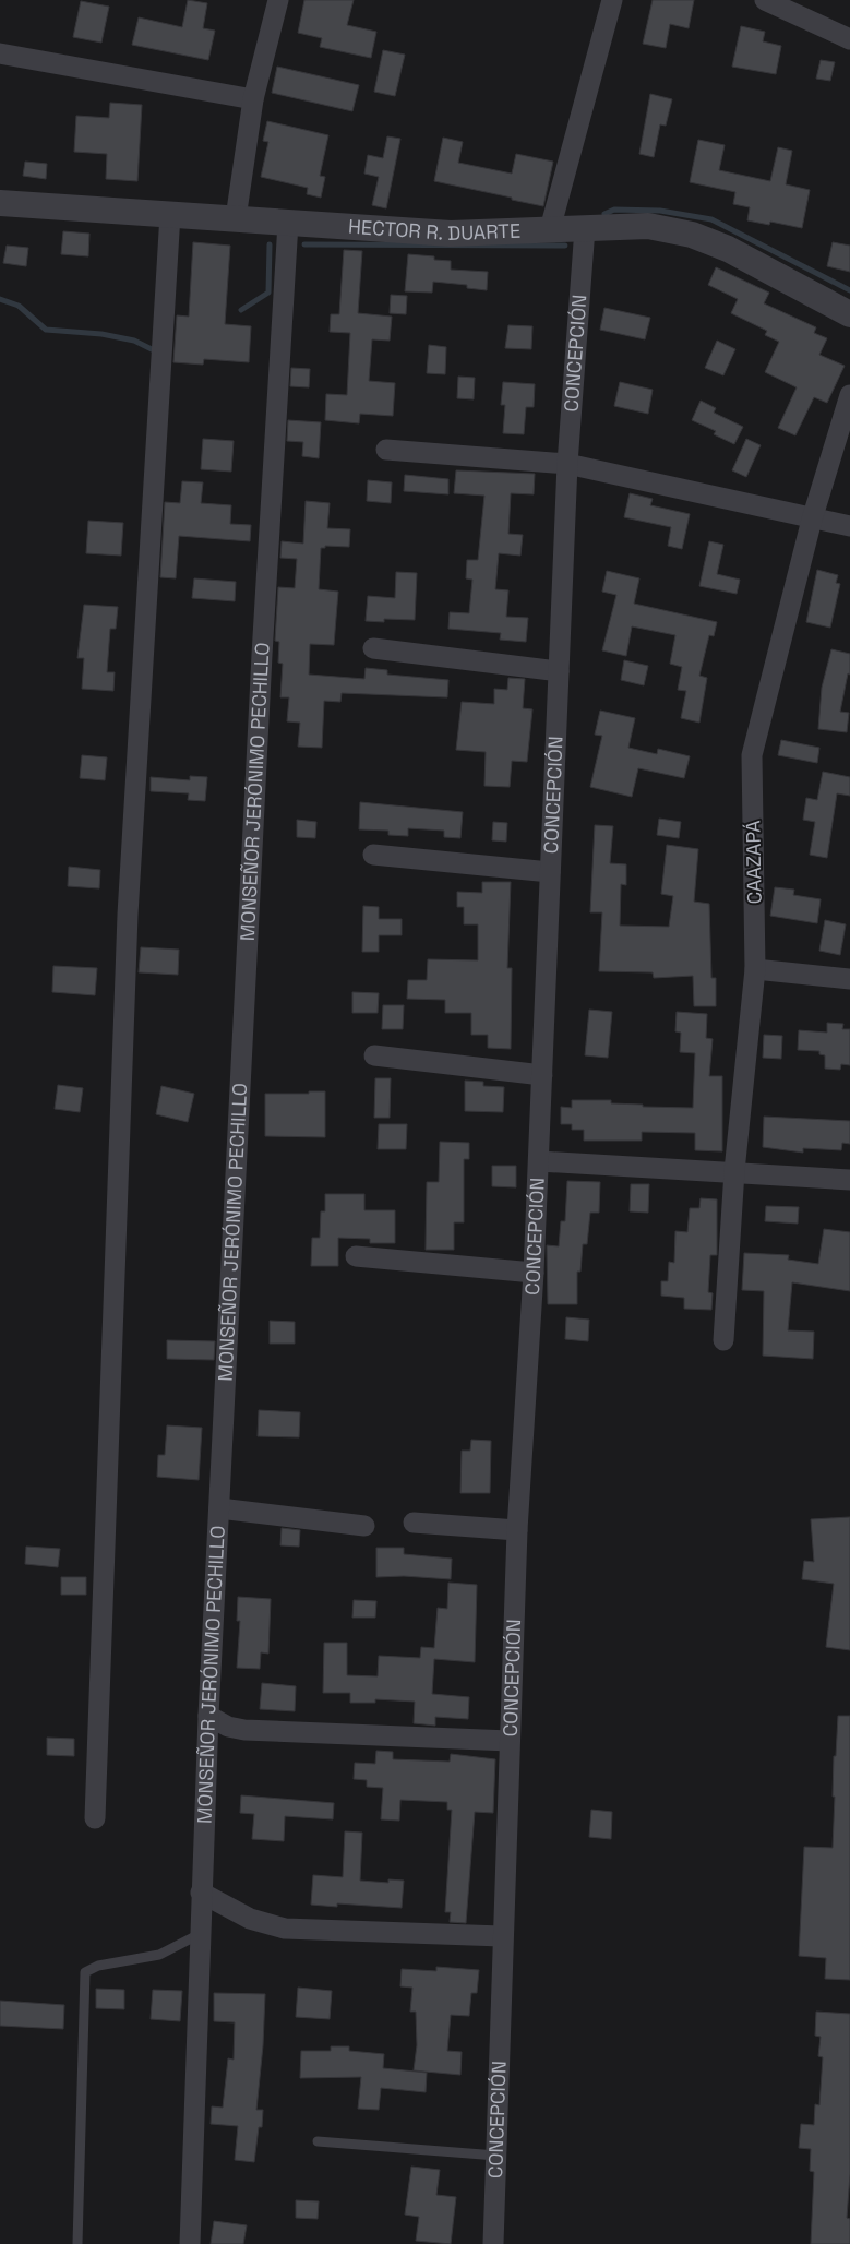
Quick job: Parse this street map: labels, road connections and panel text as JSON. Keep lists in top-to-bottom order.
{
  "streets": {
    "street": [
      "HECTOR R. DUARTE",
      "CONCEPCIÓN",
      "MONSEÑOR JERÓNIMO PECHILLO",
      "CAAZAPÁ"
    ]
  },
  "crossings": [
    ["HECTOR R. DUARTE", "CONCEPCIÓN"],
    ["HECTOR R. DUARTE", "MONSEÑOR JERÓNIMO PECHILLO"]
  ]
}
